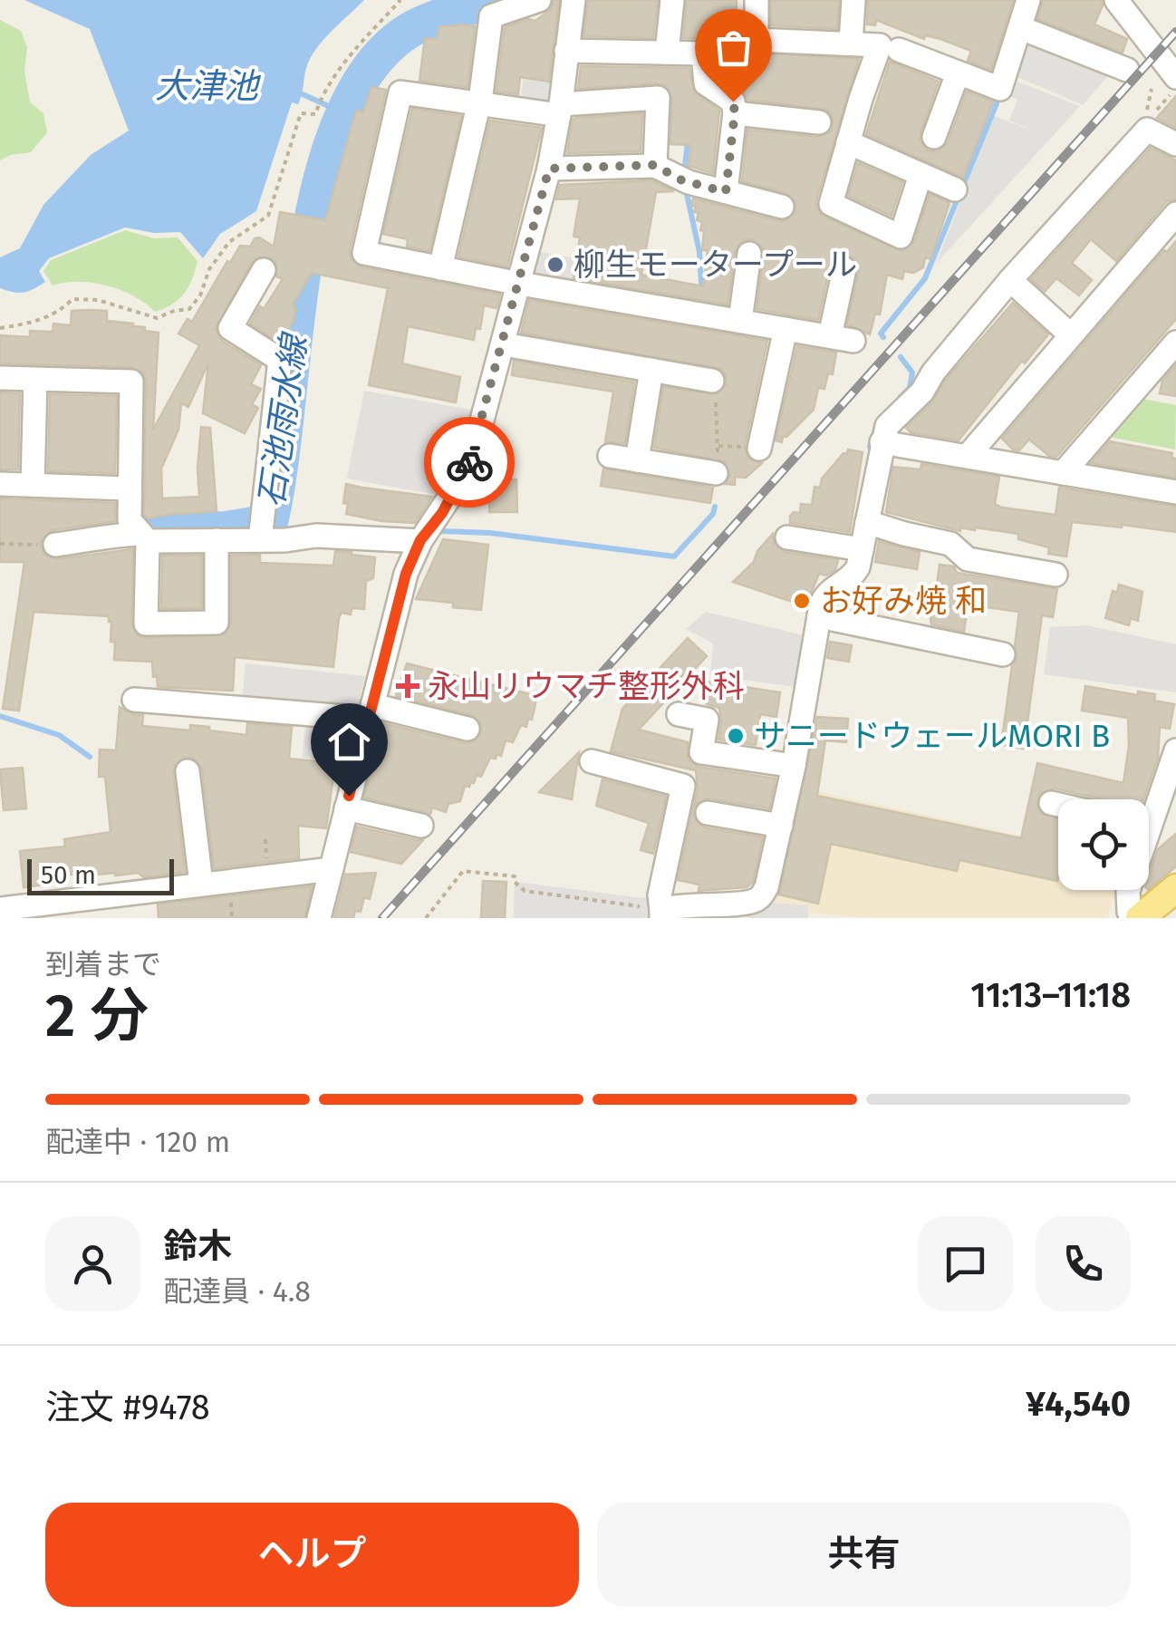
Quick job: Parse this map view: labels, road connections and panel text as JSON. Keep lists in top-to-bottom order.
{
  "water": ["大津池", "石池雨水線"],
  "places": {
    "other": ["柳生モータープール", "お好み焼 和", "サニードウェールMORI B"],
    "health": ["永山リウマチ整形外科"]
  },
  "scale_bar": "50 m",
  "page": {
    "scale": "50 m",
    "heading": ["2 分", "到着まで", "11:13–11:18"],
    "panel": [
      "鈴木",
      "配達員 · 4.8",
      "注文 #9478",
      "¥4,540"
    ],
    "bar": "配達中 · 120 m",
    "buttons": ["ヘルプ", "共有"]
  }
}
